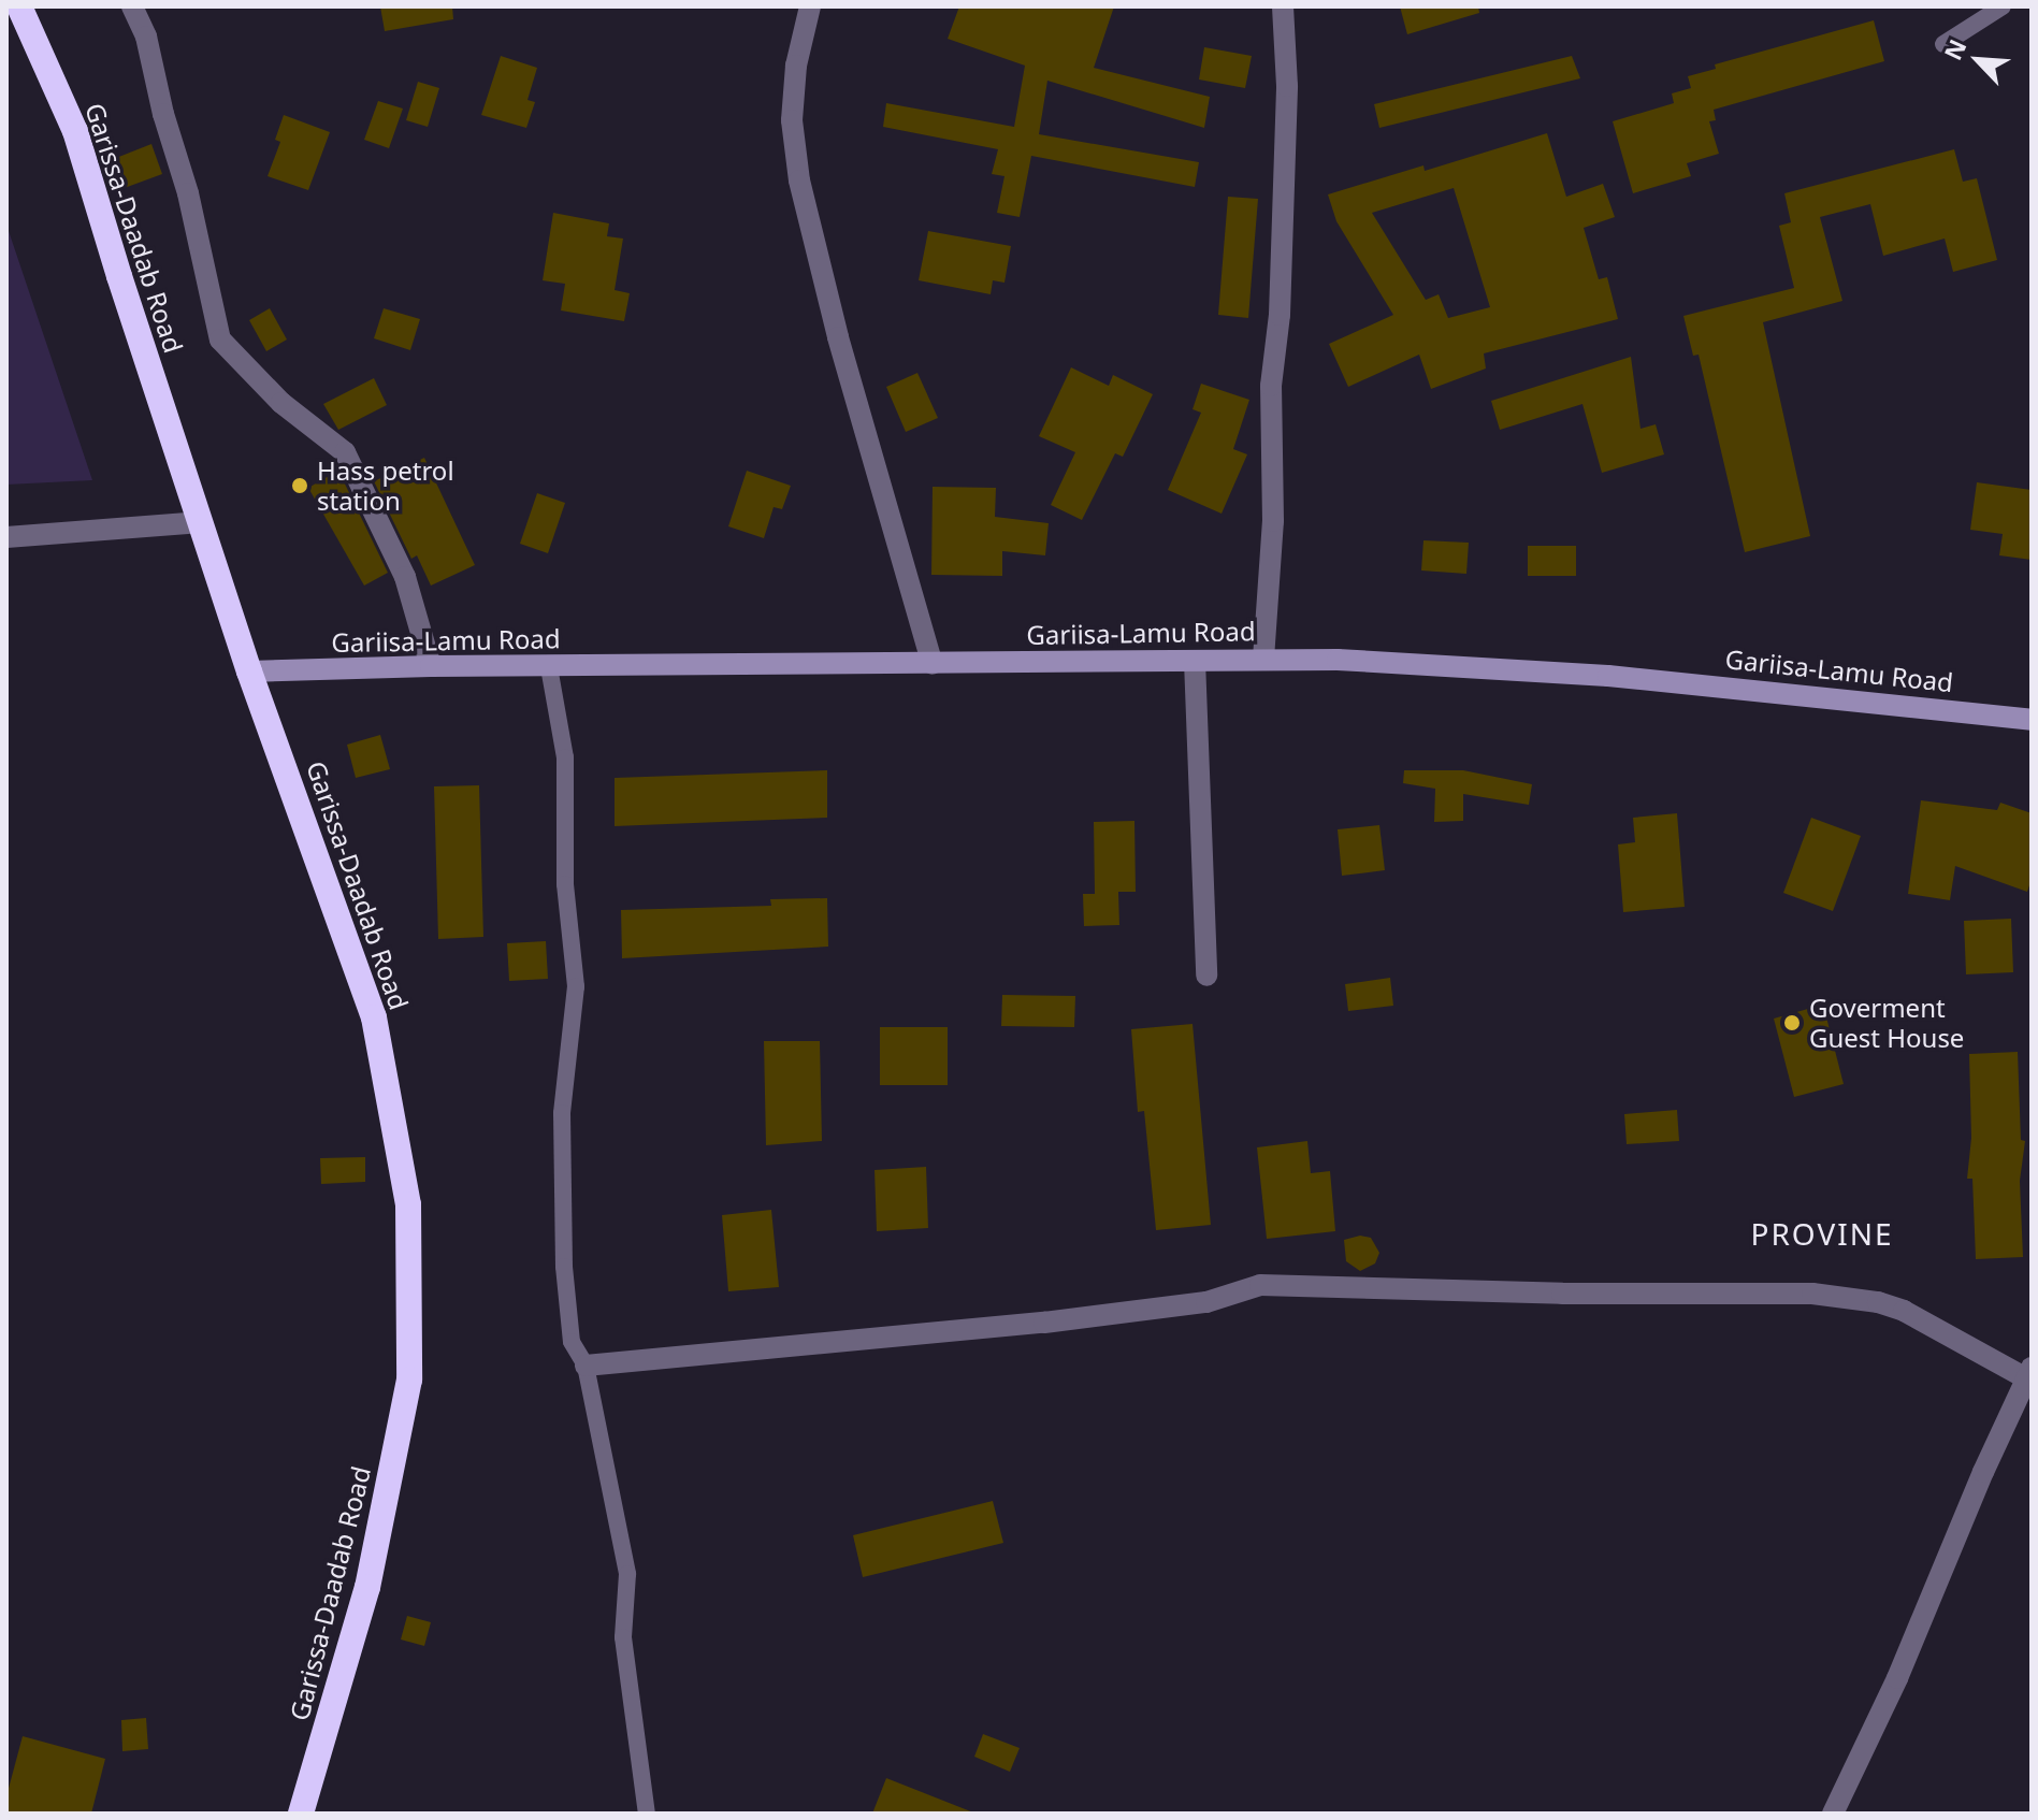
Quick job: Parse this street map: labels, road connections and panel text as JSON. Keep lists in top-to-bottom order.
{
  "streets": {
    "highway": ["Garissa-Daadab Road"],
    "street": ["Gariisa-Lamu Road"]
  },
  "crossings": [
    ["Garissa-Daadab Road", "Gariisa-Lamu Road"]
  ],
  "districts": ["PROVINE"],
  "places": ["Hass petrol station", "Goverment Guest House"],
  "north": "top left"
}
